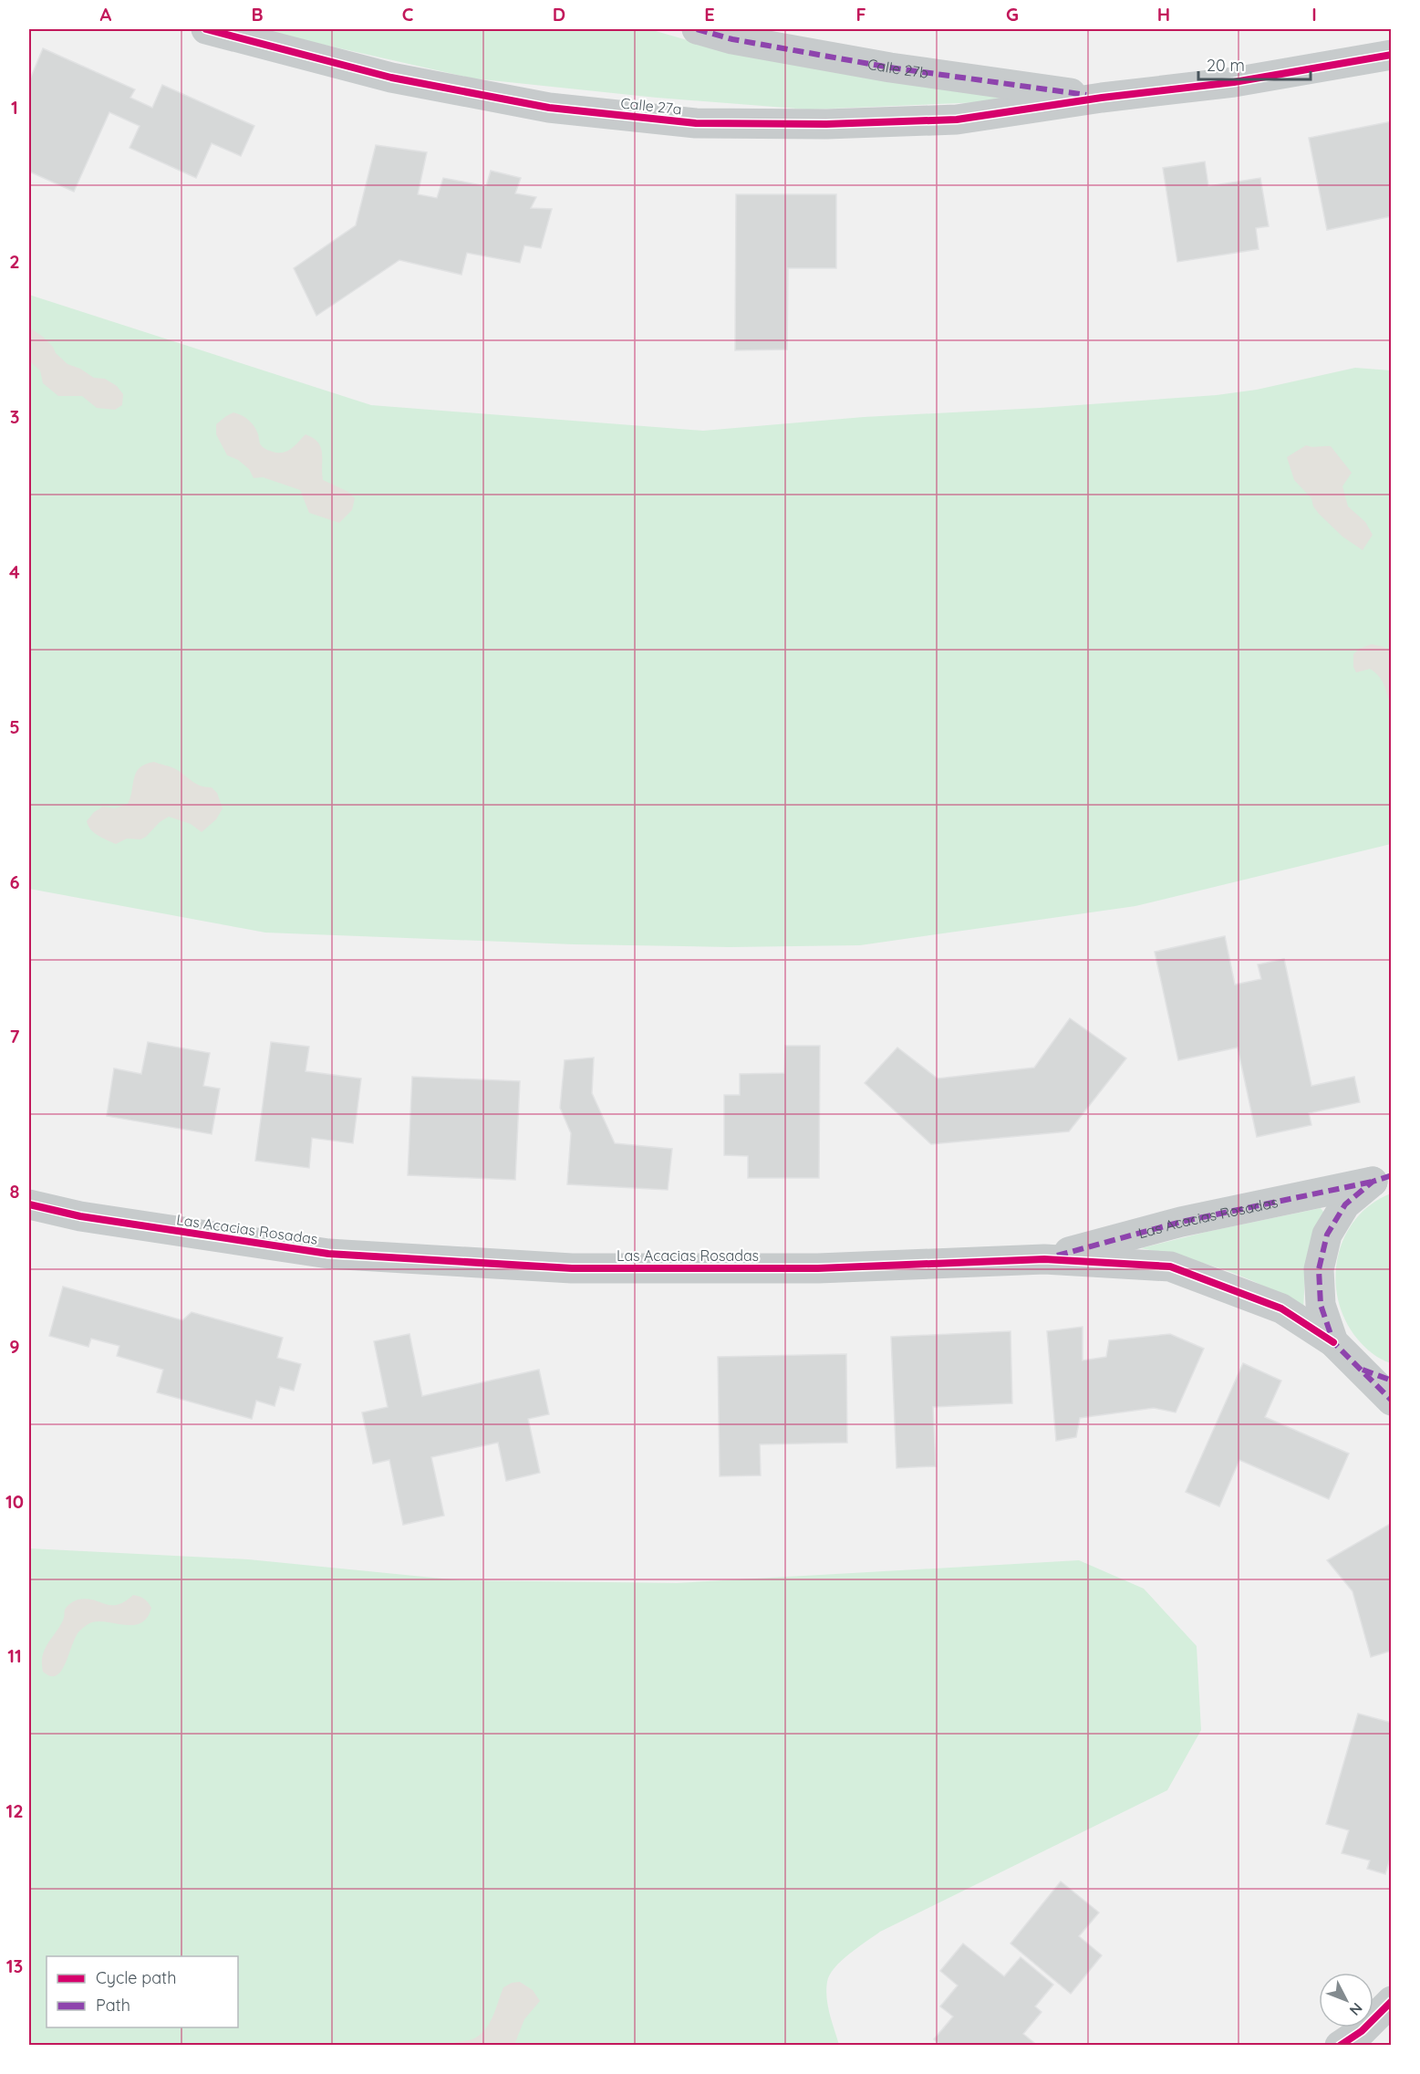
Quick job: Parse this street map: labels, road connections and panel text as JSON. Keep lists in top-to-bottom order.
{
  "streets": {
    "street": ["Calle 27b", "Calle 27a", "Las Acacias Rosadas"]
  },
  "crossings": [
    ["Calle 27b", "Calle 27a"]
  ],
  "legend": ["Cycle path", "Path"],
  "scale_bar": "20 m",
  "north": "bottom right",
  "grid": {
    "columns": [
      "A",
      "B",
      "C",
      "D",
      "E",
      "F",
      "G",
      "H",
      "I"
    ],
    "rows": [
      "1",
      "2",
      "3",
      "4",
      "5",
      "6",
      "7",
      "8",
      "9",
      "10",
      "11",
      "12",
      "13"
    ]
  }
}
